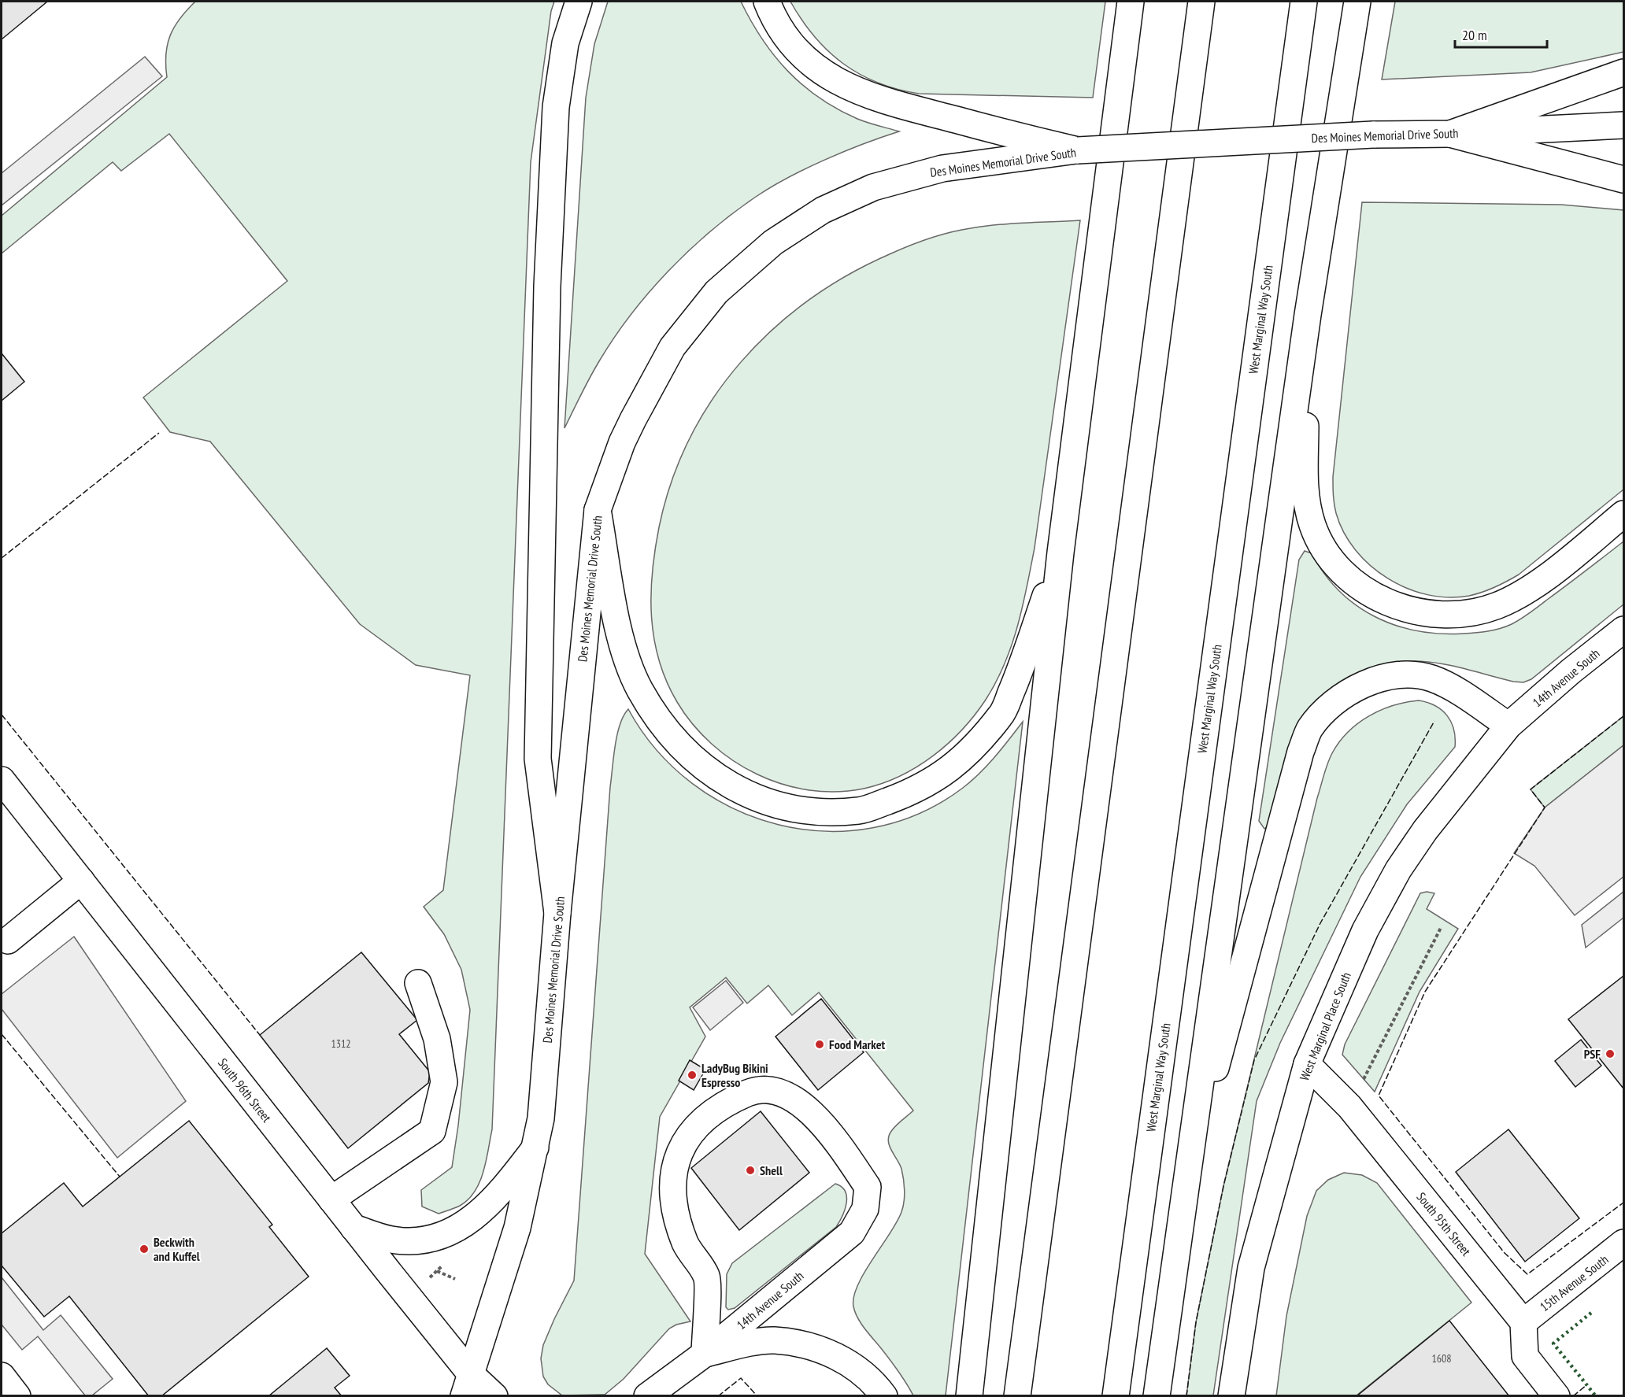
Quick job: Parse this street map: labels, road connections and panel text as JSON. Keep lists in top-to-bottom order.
{
  "streets": {
    "main road": [
      "Des Moines Memorial Drive South",
      "West Marginal Way South",
      "14th Avenue South",
      "West Marginal Place South",
      "South 96th Street",
      "South 95th Street",
      "15th Avenue South"
    ]
  },
  "crossings": [
    ["Des Moines Memorial Drive South", "South 96th Street"],
    ["14th Avenue South", "West Marginal Place South"],
    ["West Marginal Place South", "South 95th Street"],
    ["South 95th Street", "15th Avenue South"]
  ],
  "places": [
    "Food Market",
    "PSF",
    "LadyBug Bikini Espresso",
    "Shell",
    "Beckwith and Kuffel"
  ],
  "house_numbers": ["1312", "1608"],
  "scale_bar": "20 m"
}
